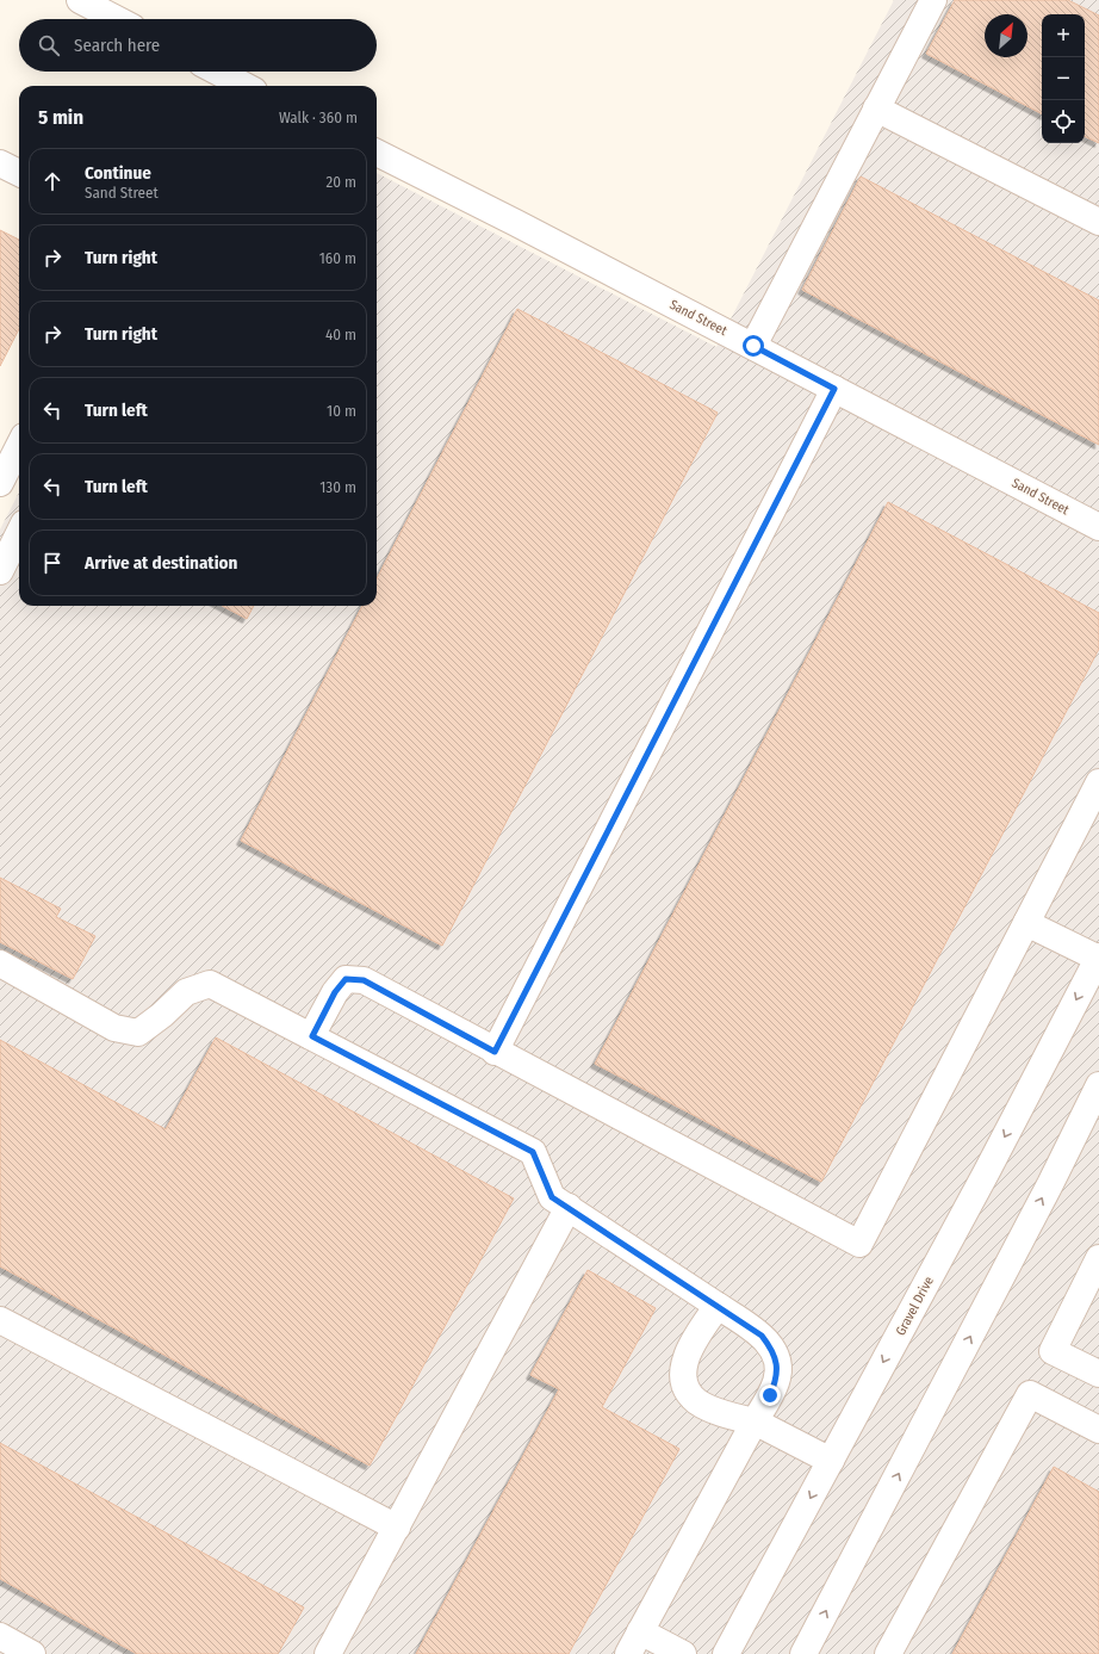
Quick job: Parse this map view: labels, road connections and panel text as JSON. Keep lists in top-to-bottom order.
{
  "streets": {
    "street": ["Sand Street", "Gravel Drive"]
  },
  "north": "top right",
  "page": {
    "map_buttons": ["+", "−"],
    "search": "Search here",
    "heading": ["5 min", "Walk · 360 m"],
    "list": [
      ["Continue", "Sand Street", "20 m"],
      ["Turn right", "160 m"],
      ["Turn right", "40 m"],
      ["Turn left", "10 m"],
      ["Turn left", "130 m"],
      "Arrive at destination"
    ]
  }
}
